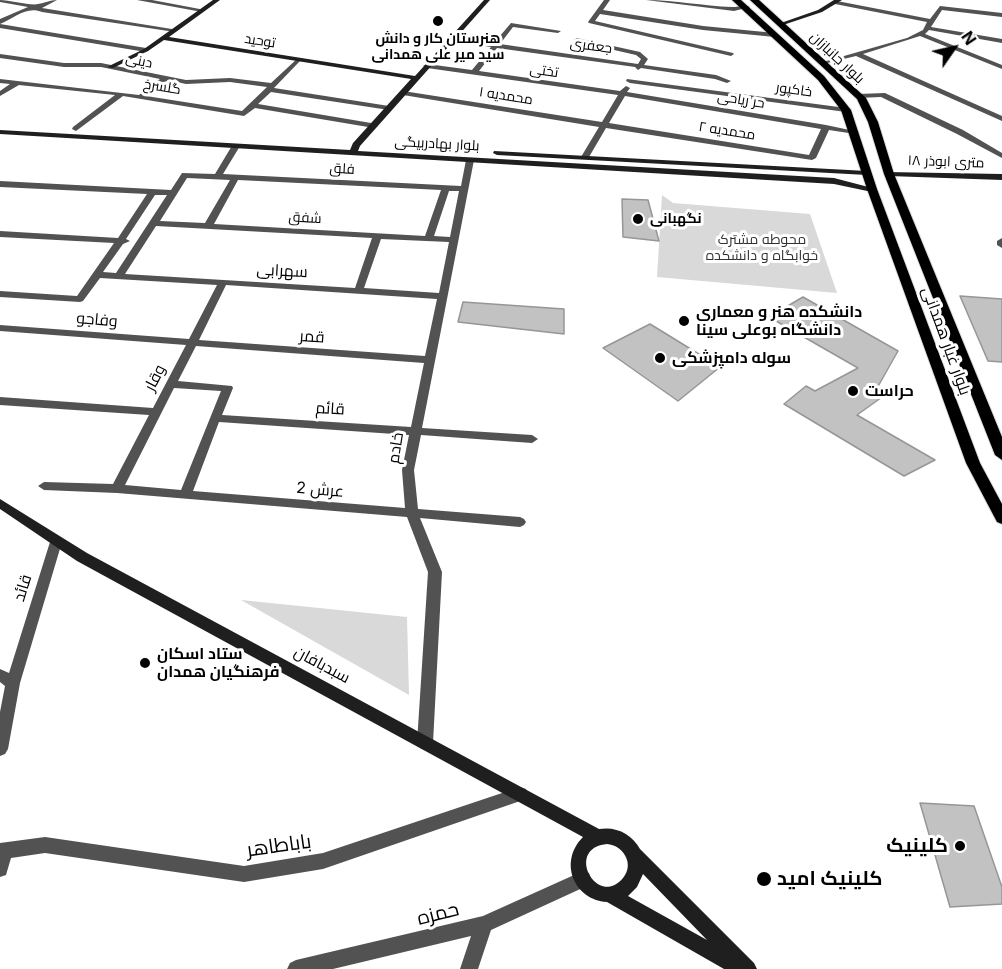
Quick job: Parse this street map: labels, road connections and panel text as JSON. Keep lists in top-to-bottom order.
{
  "streets": {
    "main road": ["بلوار جانبازان", "بلوار غبار همدانی"],
    "street": [
      "توحید",
      "جعفری",
      "دینی",
      "تختی",
      "گلسرخ",
      "خاکپور",
      "محمدیه ۱",
      "حر ریاحی",
      "محمدیه ۲",
      "بلوار بهادربیگی",
      "۱۸ متری ابوذر",
      "فلق",
      "شفق",
      "سهرابی",
      "وفاجو",
      "قمر",
      "وقار",
      "قائم",
      "خادم",
      "عرش 2",
      "قائد",
      "سبدبافان",
      "باباطاهر",
      "حمزه"
    ]
  },
  "crossings": [
    ["بلوار جانبازان", "خاکپور"],
    ["بلوار جانبازان", "حر ریاحی"],
    ["بلوار جانبازان", "بلوار بهادربیگی"],
    ["بلوار جانبازان", "۱۸ متری ابوذر"],
    ["بلوار جانبازان", "بلوار غبار همدانی"],
    ["تختی", "حر ریاحی"],
    ["محمدیه ۱", "محمدیه ۲"],
    ["حر ریاحی", "محمدیه ۲"],
    ["بلوار بهادربیگی", "بلوار غبار همدانی"],
    ["بلوار بهادربیگی", "خادم"],
    ["۱۸ متری ابوذر", "بلوار غبار همدانی"],
    ["فلق", "خادم"],
    ["شفق", "خادم"],
    ["سهرابی", "وقار"],
    ["سهرابی", "خادم"],
    ["وفاجو", "قمر"],
    ["وفاجو", "وقار"],
    ["قمر", "وقار"],
    ["قمر", "خادم"],
    ["وقار", "عرش 2"],
    ["قائم", "خادم"],
    ["خادم", "عرش 2"],
    ["خادم", "سبدبافان"],
    ["قائد", "سبدبافان"],
    ["سبدبافان", "باباطاهر"],
    ["سبدبافان", "حمزه"]
  ],
  "parks": ["محوطه مشترک خوابگاه و دانشکده"],
  "places": [
    "هنرستان کار و دانش سید میر علی همدانی",
    "نگهبانی",
    "دانشکده هنر و معماری دانشگاه بوعلی سینا",
    "سوله دامپزشکی",
    "حراست",
    "ستاد اسکان فرهنگیان همدان",
    "کلینیک",
    "کلینیک امید"
  ],
  "north": "top right"
}
